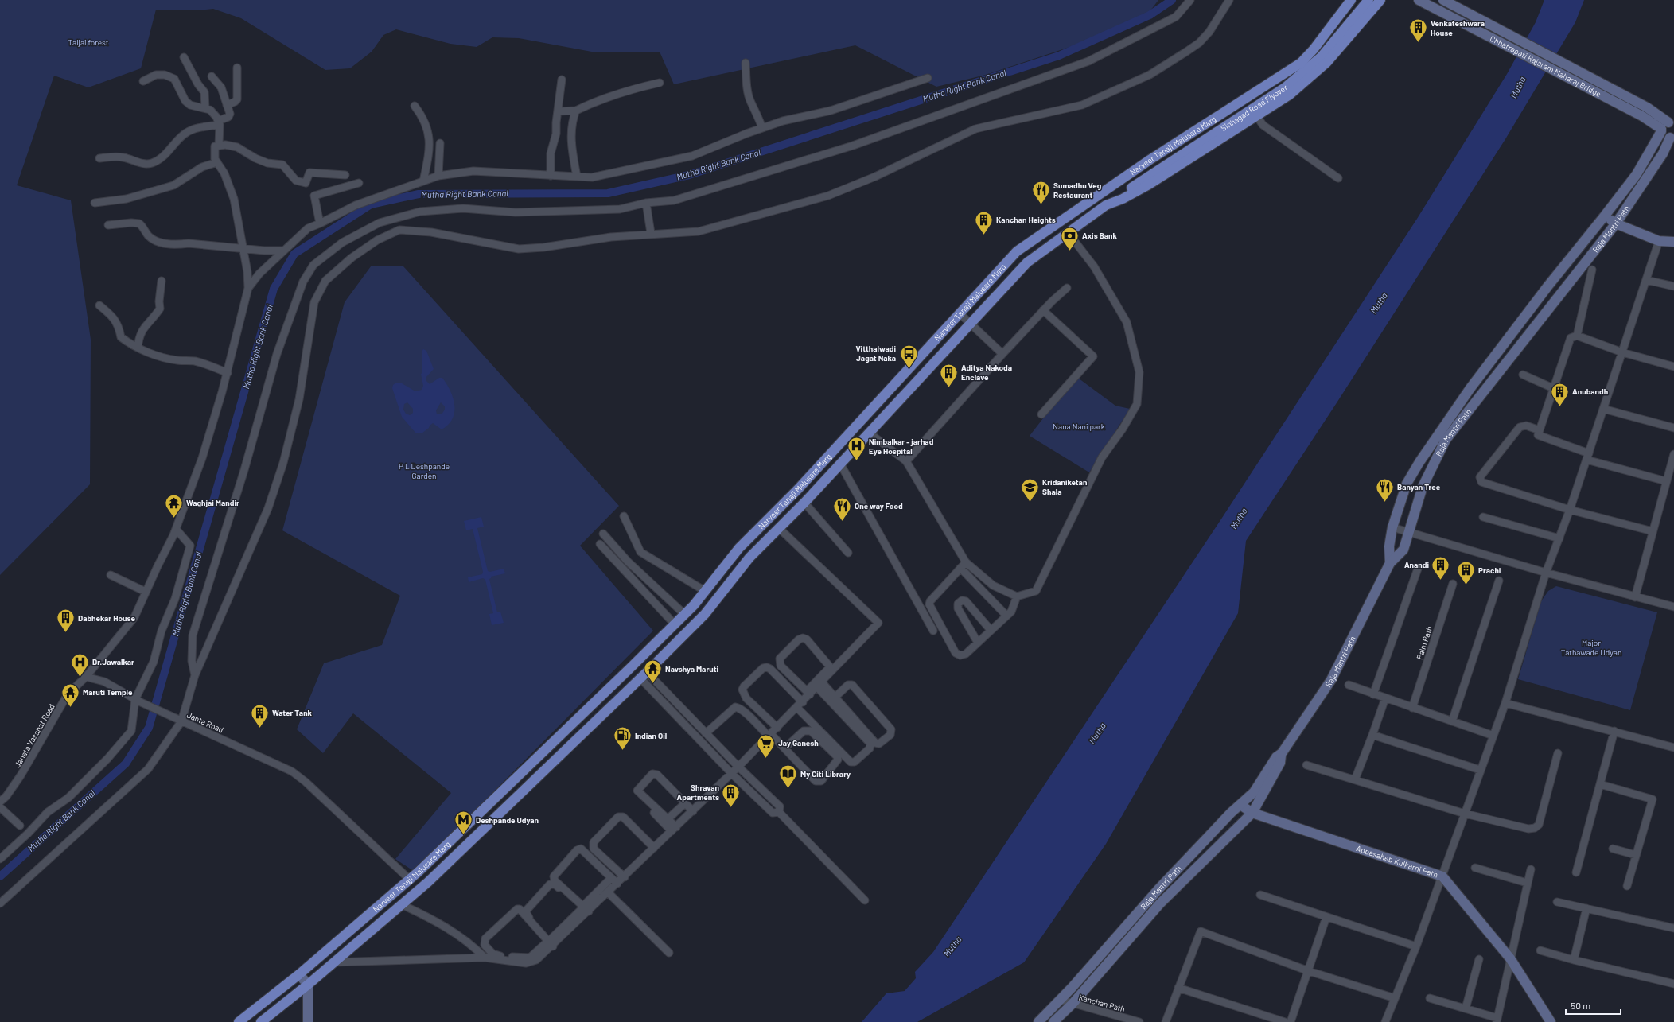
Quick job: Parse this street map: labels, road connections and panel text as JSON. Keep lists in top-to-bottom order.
{
  "streets": {
    "main road": [
      "Chhatrapati Rajaram Maharaj Bridge",
      "Sinhagad Road Flyover",
      "Narveer Tanaji Malusare Marg",
      "Raja Mantri Path",
      "Appasaheb Kulkarni Path"
    ],
    "street": [
      "Palm Path",
      "Janta Road",
      "Janata Vasahat Road",
      "Kanchan Path"
    ]
  },
  "crossings": [
    ["Chhatrapati Rajaram Maharaj Bridge", "Raja Mantri Path"],
    ["Sinhagad Road Flyover", "Narveer Tanaji Malusare Marg"],
    ["Narveer Tanaji Malusare Marg", "Janta Road"],
    ["Raja Mantri Path", "Appasaheb Kulkarni Path"],
    ["Raja Mantri Path", "Kanchan Path"]
  ],
  "water": ["Mutha Right Bank Canal", "Mutha"],
  "parks": [
    "Taljai forest",
    "Nana Nani park",
    "P L Deshpande Garden",
    "Major Tathawade Udyan"
  ],
  "places": {
    "building": [
      "Venkateshwara House",
      "Kanchan Heights",
      "Aditya Nakoda Enclave",
      "Anubandh",
      "Anandi",
      "Prachi",
      "Dabhekar House",
      "Water Tank",
      "Shravan Apartments"
    ],
    "restaurant": ["Sumadhu Veg Restaurant", "Banyan Tree", "One way Food"],
    "bank": ["Axis Bank"],
    "bus stop": ["Vitthalwadi Jagat Naka"],
    "hospital": ["Nimbalkar - jarhad Eye Hospital", "Dr.Jawalkar"],
    "school or university": ["Kridaniketan Shala"],
    "temple": ["Waghjai Mandir", "Navshya Maruti", "Maruti Temple"],
    "fuel station": ["Indian Oil"],
    "supermarket": ["Jay Ganesh"],
    "library": ["My Citi Library"],
    "metro station": ["Deshpande Udyan"]
  },
  "scale_bar": "50 m"
}
